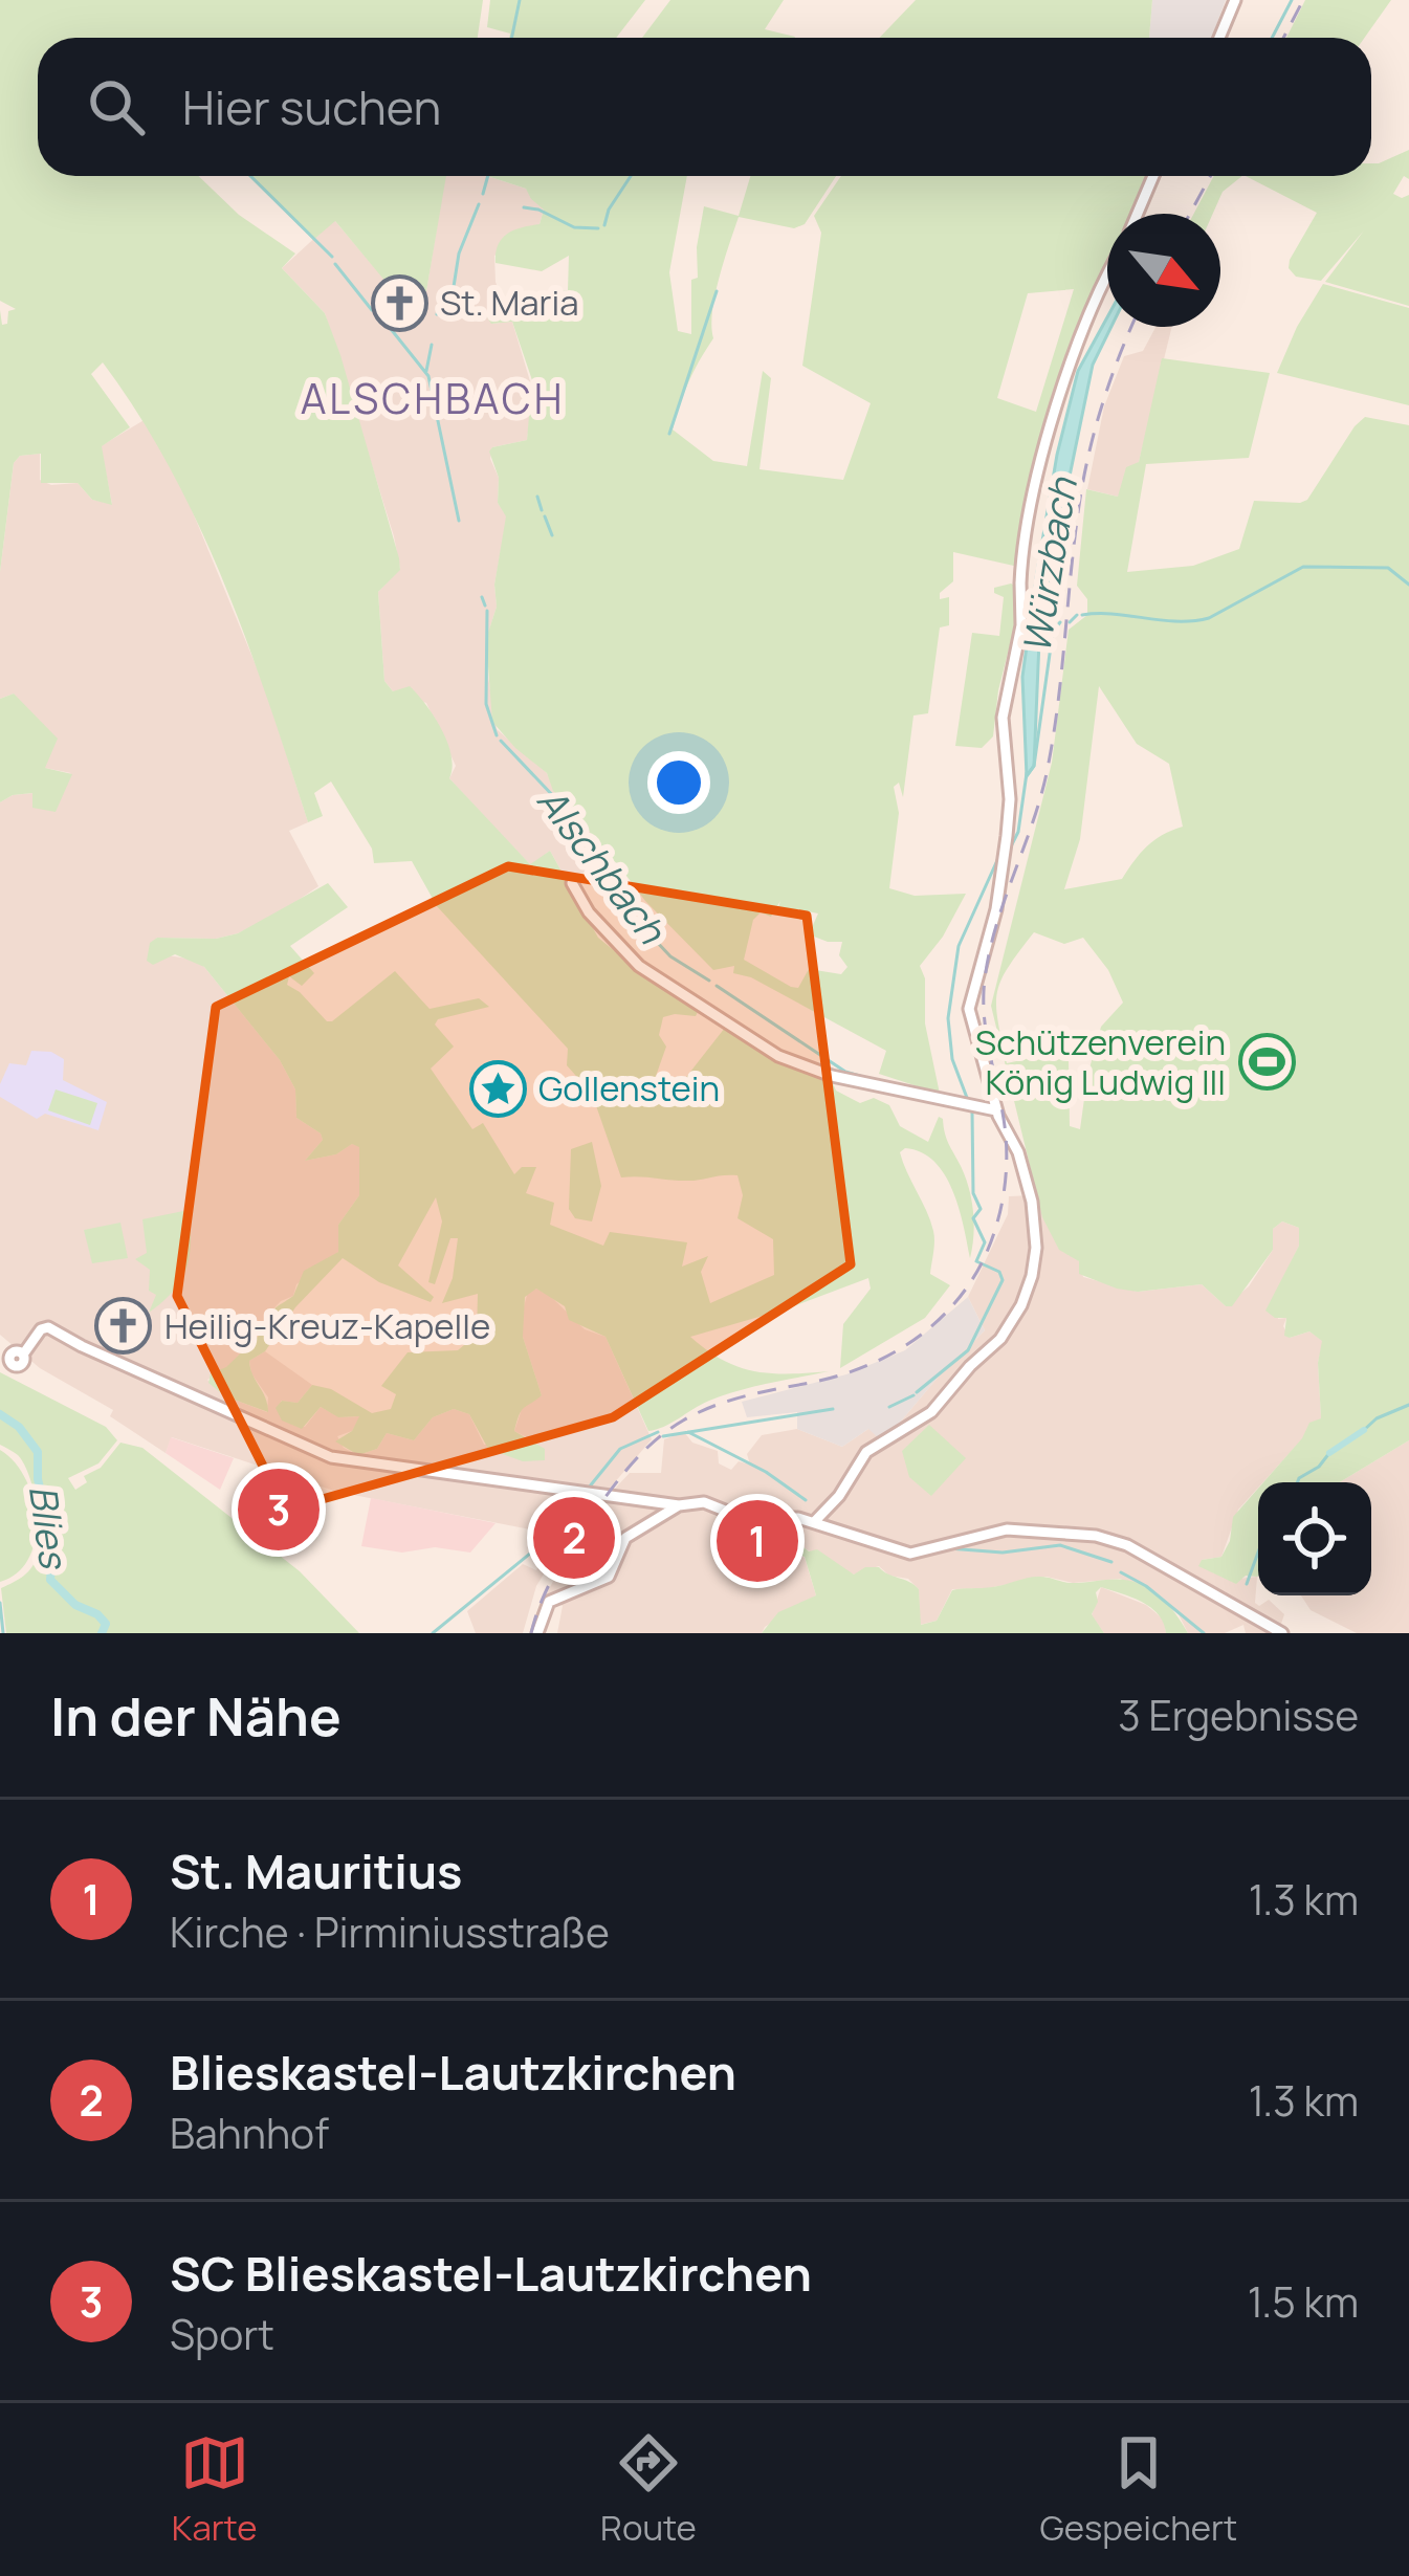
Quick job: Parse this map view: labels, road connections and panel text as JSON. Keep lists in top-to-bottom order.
{
  "districts": ["ALSCHBACH"],
  "water": ["Würzbach", "Alschbach", "Blies"],
  "places": {
    "church": ["St. Maria", "Heilig-Kreuz-Kapelle"],
    "sports": ["Schützenverein König Ludwig III"],
    "place": ["Gollenstein"]
  },
  "north": "bottom right",
  "page": {
    "search": "Hier suchen",
    "pins": ["3", "2", "1"],
    "heading": ["In der Nähe", "3 Ergebnisse"],
    "list": [
      {
        "mark": "1",
        "name": "St. Mauritius",
        "note": "Kirche · Pirminiusstraße",
        "value": "1.3 km"
      },
      {
        "mark": "2",
        "name": "Blieskastel-Lautzkirchen",
        "note": "Bahnhof",
        "value": "1.3 km"
      },
      {
        "mark": "3",
        "name": "SC Blieskastel-Lautzkirchen",
        "note": "Sport",
        "value": "1.5 km"
      }
    ],
    "nav": ["Karte", "Route", "Gespeichert"]
  }
}
